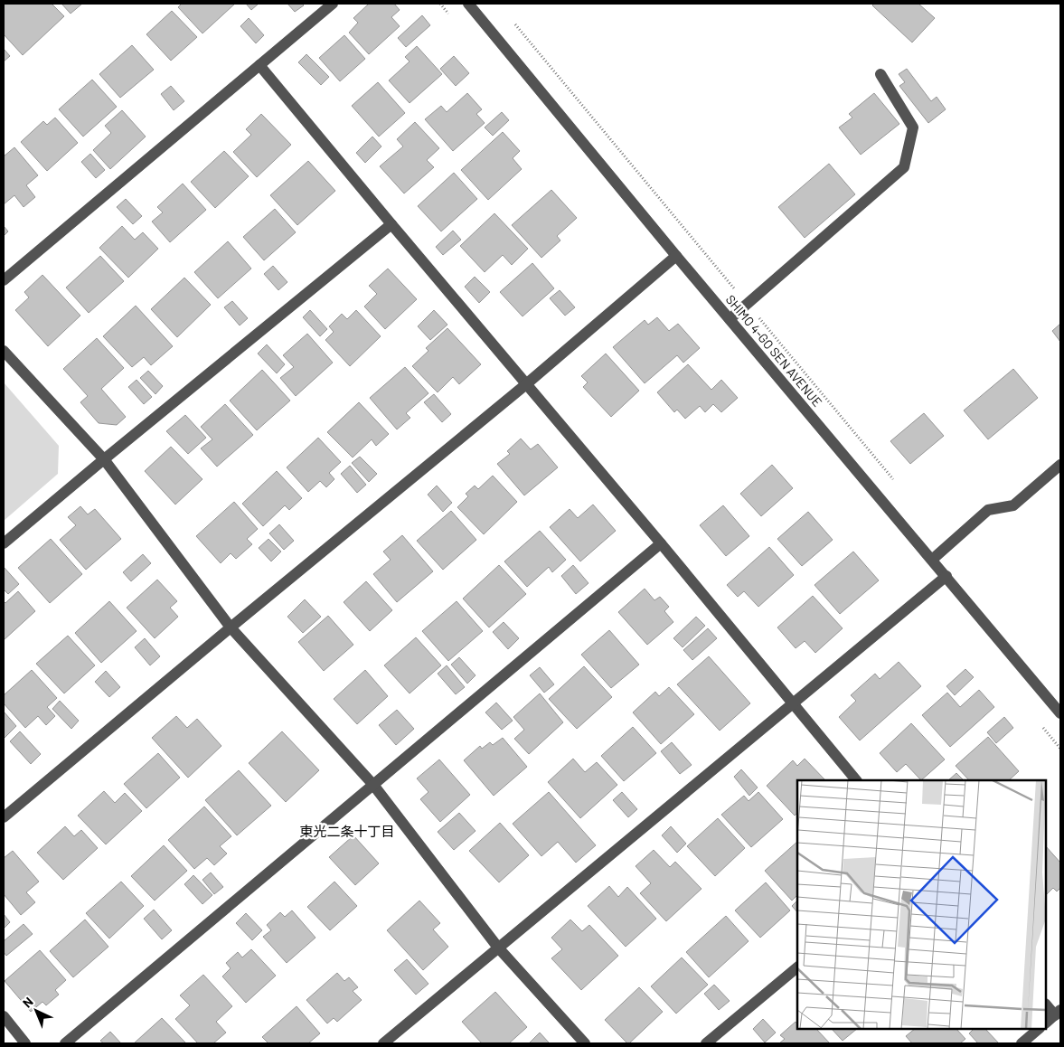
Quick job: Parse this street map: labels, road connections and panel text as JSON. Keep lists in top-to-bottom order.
{
  "streets": {
    "street": ["SHIMO 4-GO SEN AVENUE"]
  },
  "districts": ["東光二条十丁目"],
  "north": "top left"
}
